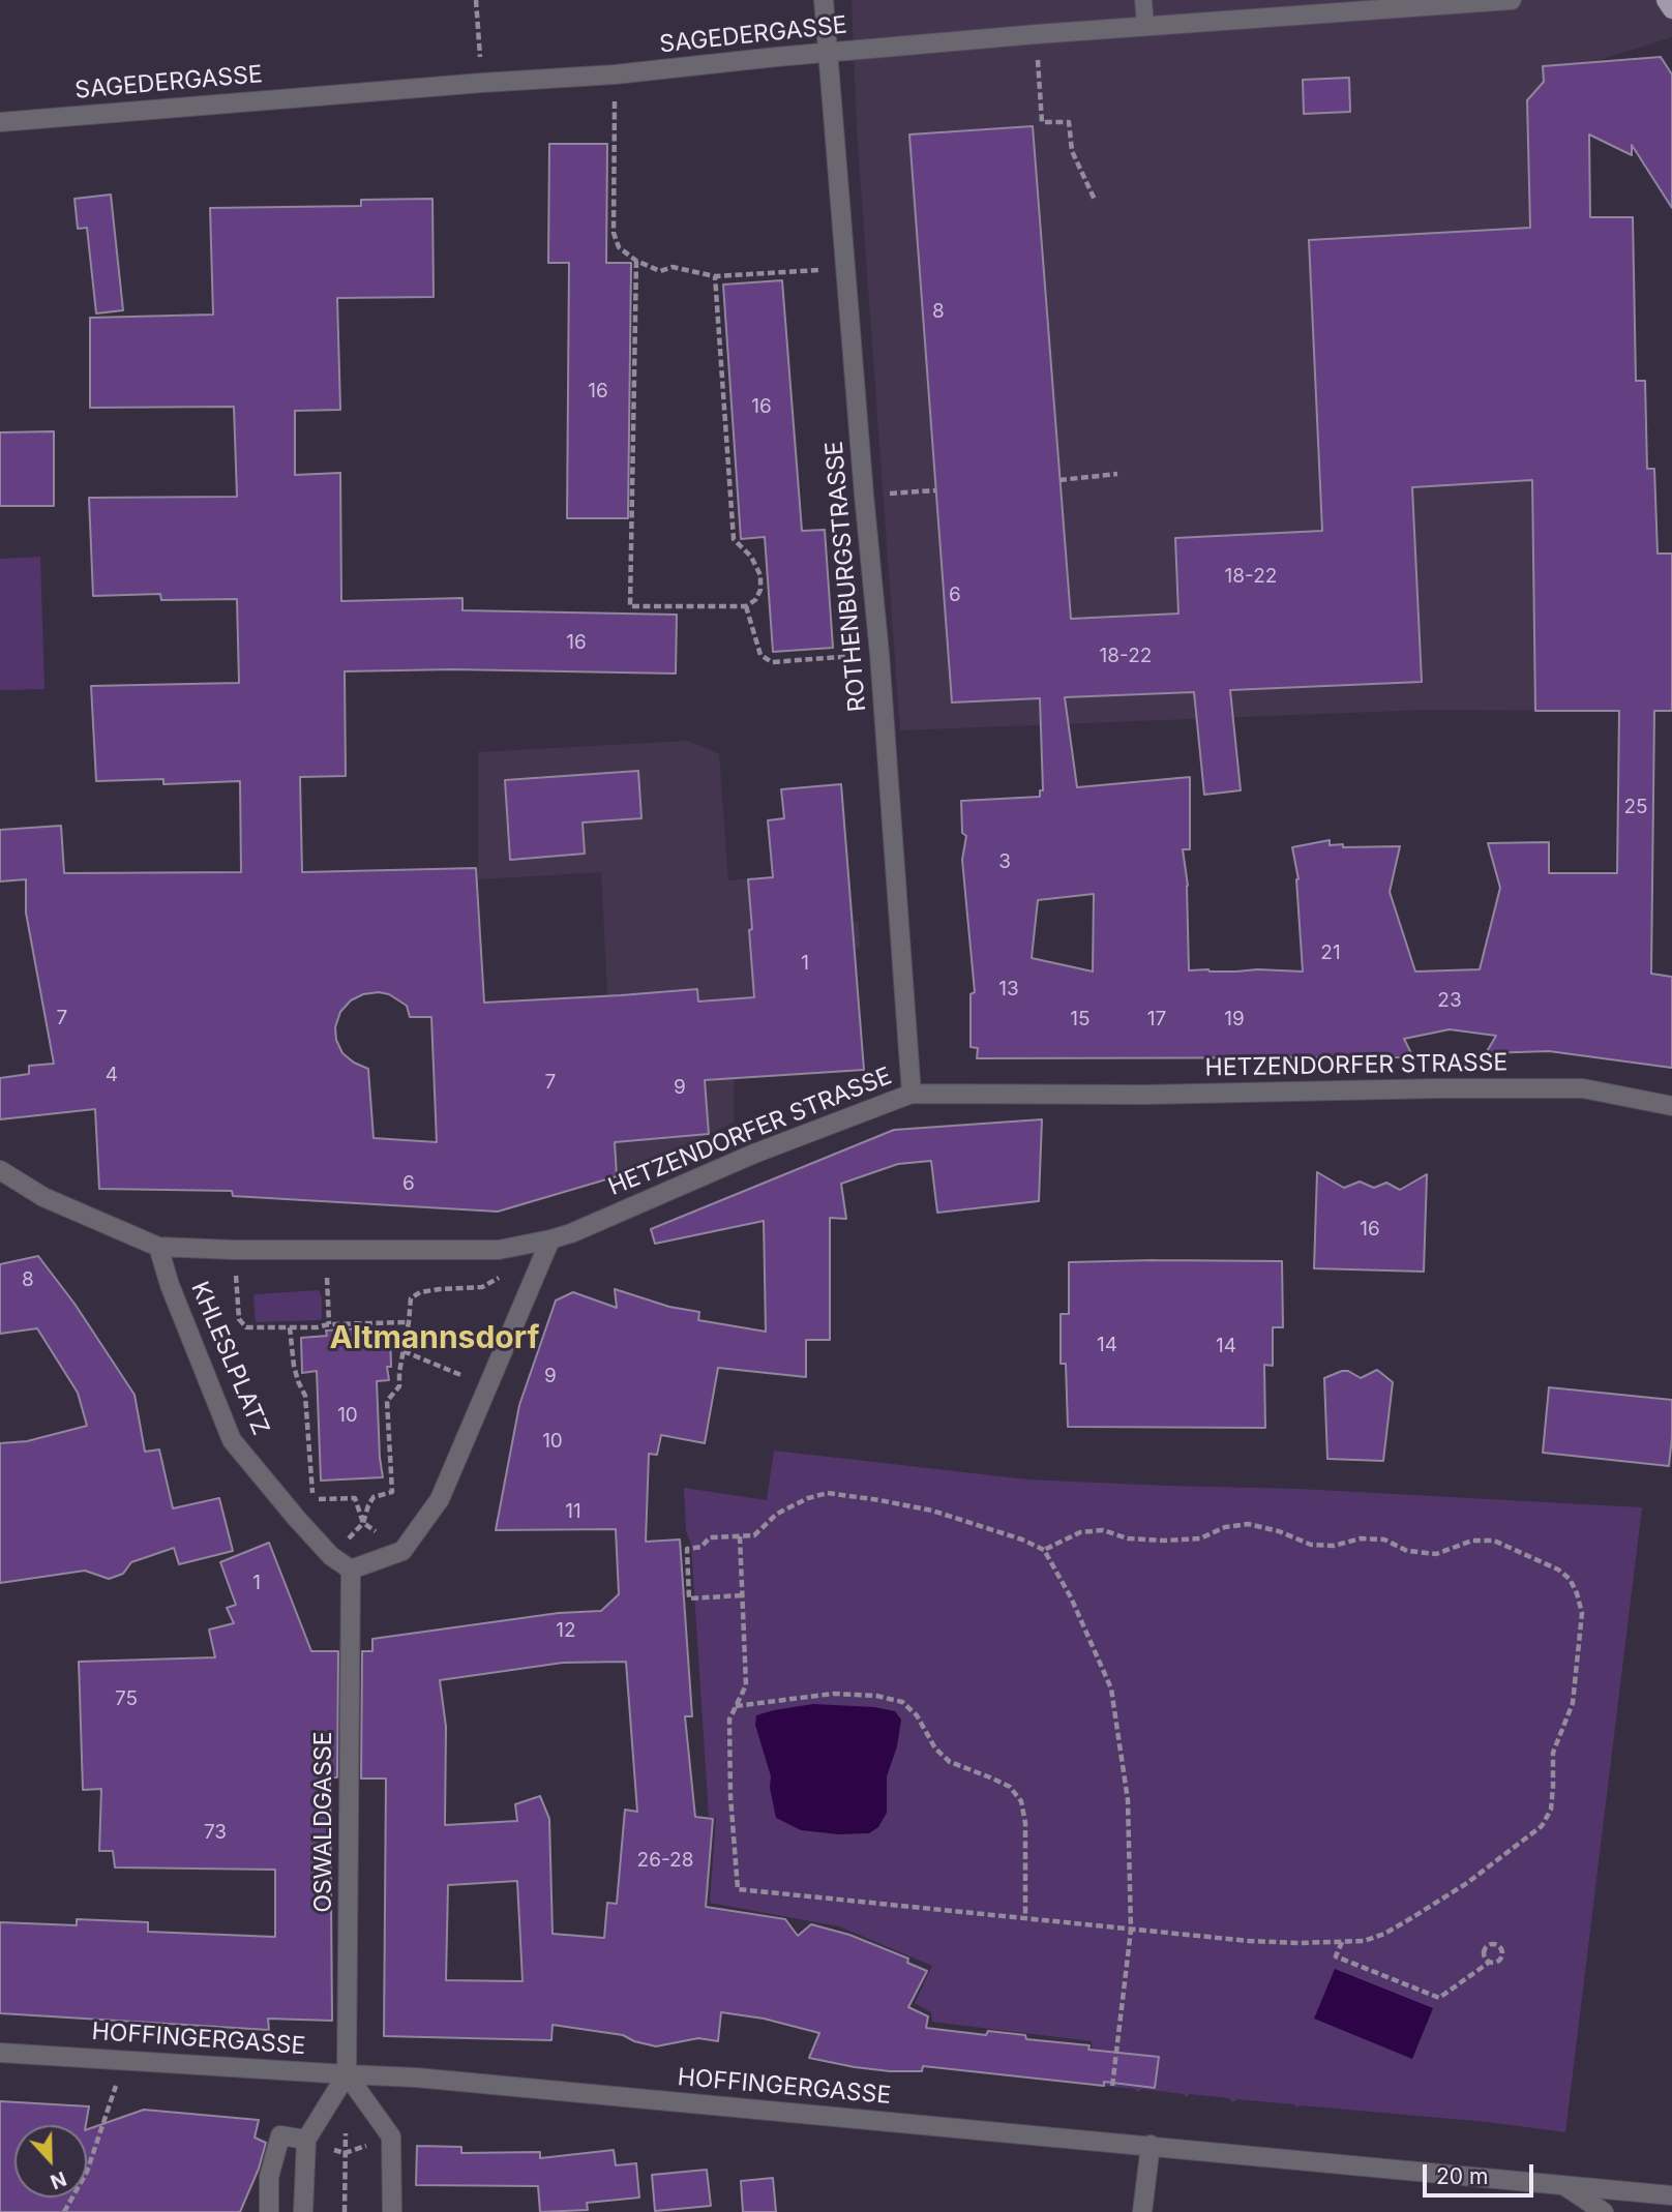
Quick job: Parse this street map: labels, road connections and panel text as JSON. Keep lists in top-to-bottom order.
{
  "streets": {
    "street": [
      "SAGEDERGASSE",
      "ROTHENBURGSTRASSE",
      "HETZENDORFER STRASSE",
      "KHLESLPLATZ",
      "OSWALDGASSE",
      "HOFFINGERGASSE"
    ]
  },
  "crossings": [
    ["SAGEDERGASSE", "ROTHENBURGSTRASSE"],
    ["ROTHENBURGSTRASSE", "HETZENDORFER STRASSE"],
    ["HETZENDORFER STRASSE", "KHLESLPLATZ"],
    ["KHLESLPLATZ", "OSWALDGASSE"],
    ["OSWALDGASSE", "HOFFINGERGASSE"]
  ],
  "districts": ["Altmannsdorf"],
  "house_numbers": [
    "8",
    "16",
    "16",
    "18-22",
    "6",
    "16",
    "18-22",
    "25",
    "3",
    "21",
    "1",
    "13",
    "23",
    "7",
    "15",
    "17",
    "19",
    "4",
    "7",
    "9",
    "6",
    "16",
    "8",
    "14",
    "14",
    "9",
    "10",
    "10",
    "11",
    "1",
    "12",
    "75",
    "73",
    "26-28"
  ],
  "scale_bar": "20 m",
  "north": "bottom"
}
